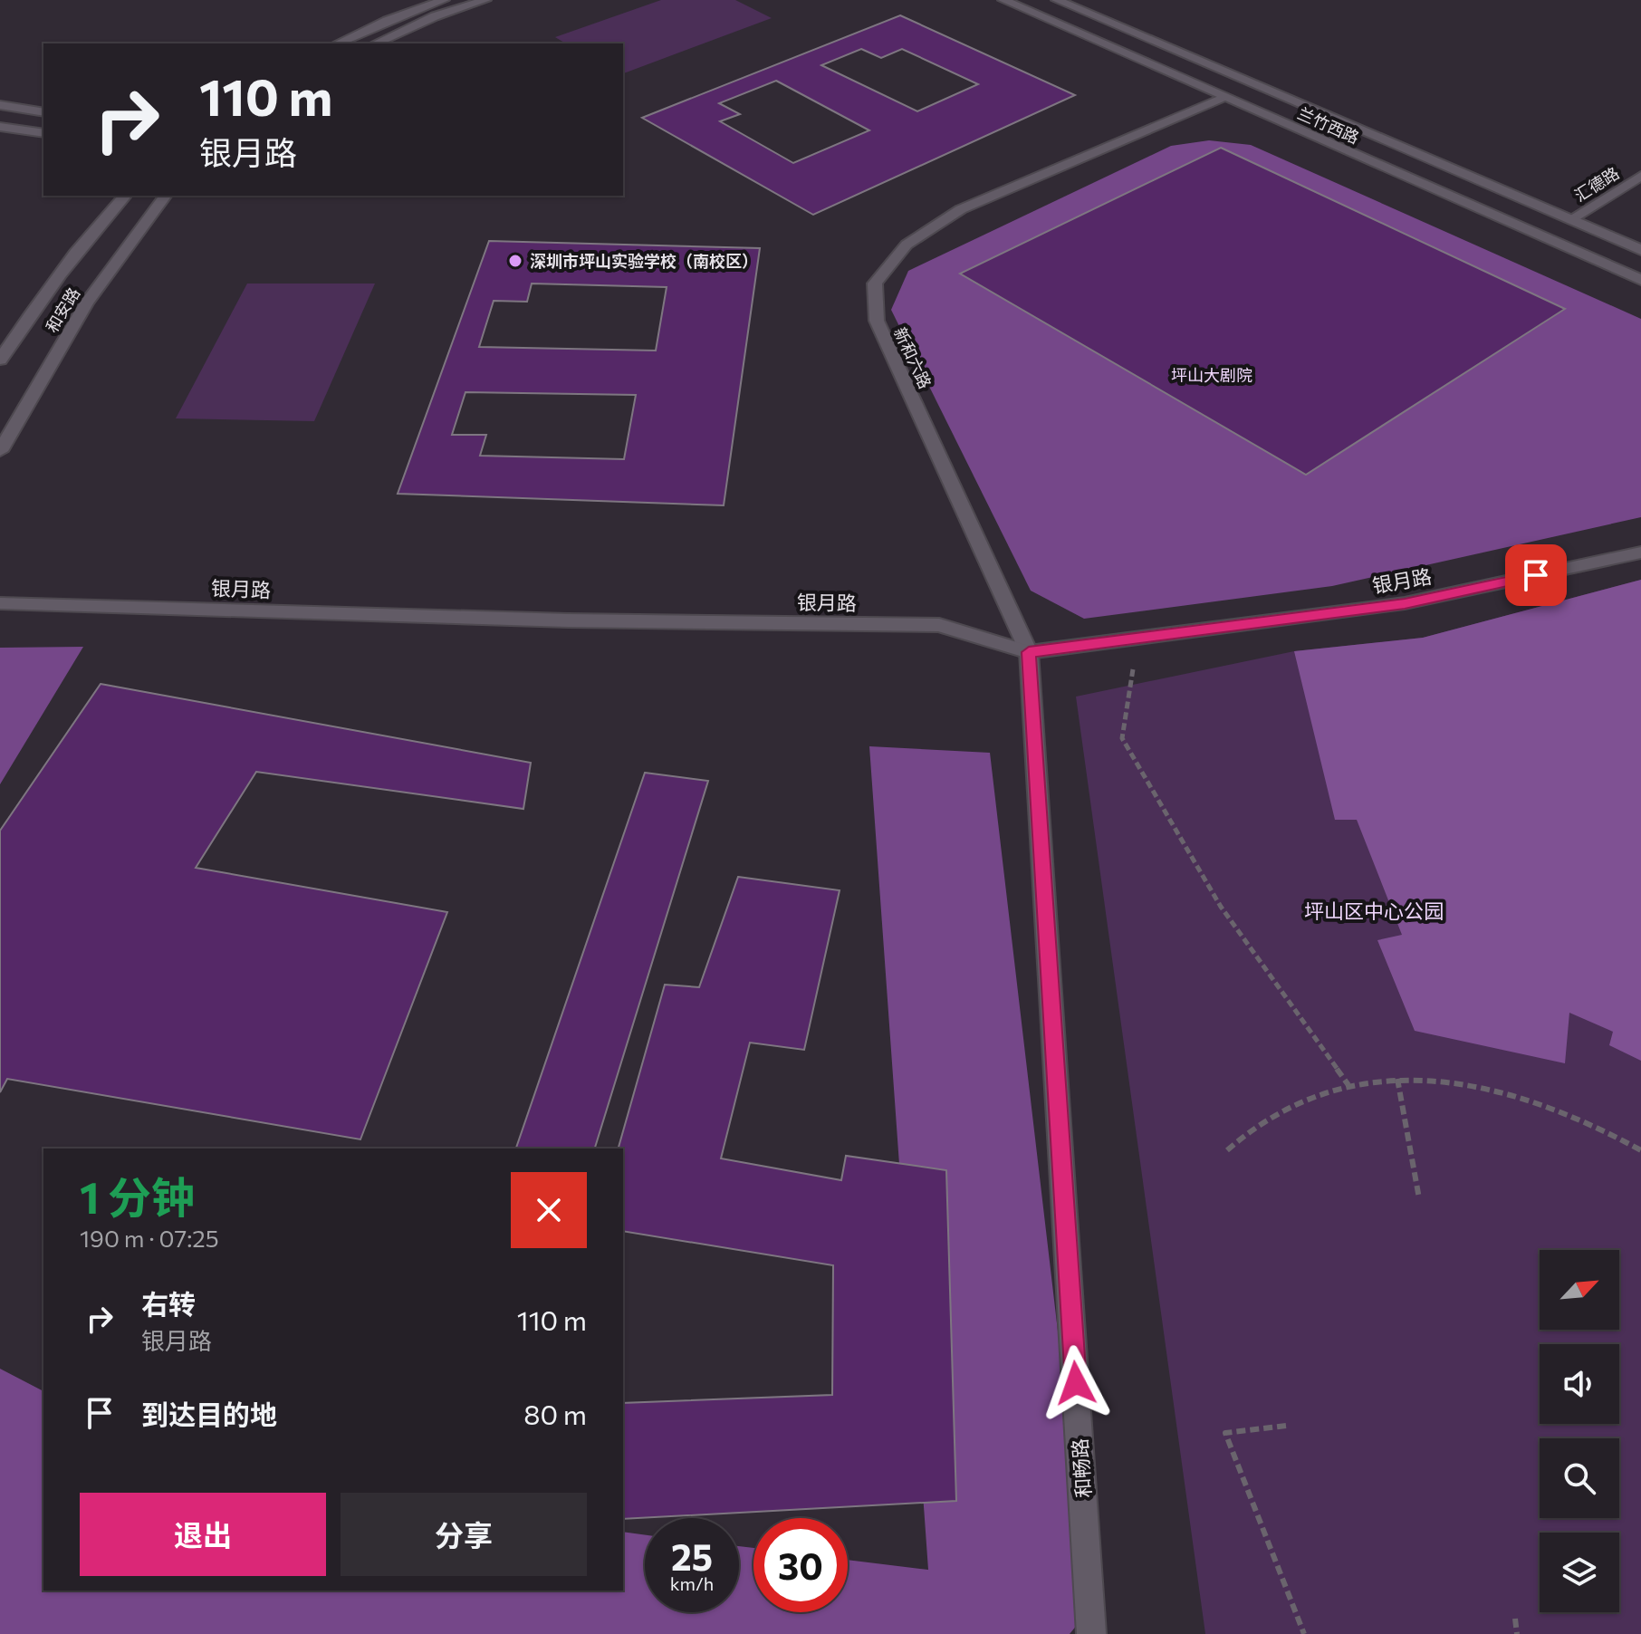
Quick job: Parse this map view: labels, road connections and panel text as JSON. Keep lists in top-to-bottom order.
{
  "streets": {
    "street": [
      "兰竹西路",
      "汇德路",
      "和安路",
      "新和六路",
      "银月路",
      "和畅路"
    ]
  },
  "crossings": [
    ["兰竹西路", "汇德路"],
    ["兰竹西路", "新和六路"],
    ["新和六路", "银月路"],
    ["新和六路", "和畅路"],
    ["银月路", "和畅路"]
  ],
  "parks": ["坪山大剧院", "坪山区中心公园"],
  "places": ["深圳市坪山实验学校（南校区）"],
  "north": "top right",
  "page": {
    "turn": ["110 m", "银月路"],
    "heading": ["1 分钟", "190 m · 07:25"],
    "list": [
      {
        "name": "右转",
        "note": "银月路",
        "value": "110 m"
      },
      {
        "name": "到达目的地",
        "value": "80 m"
      }
    ],
    "buttons": ["退出", "分享"],
    "speed": "25 km/h",
    "limit": "30"
  }
}
